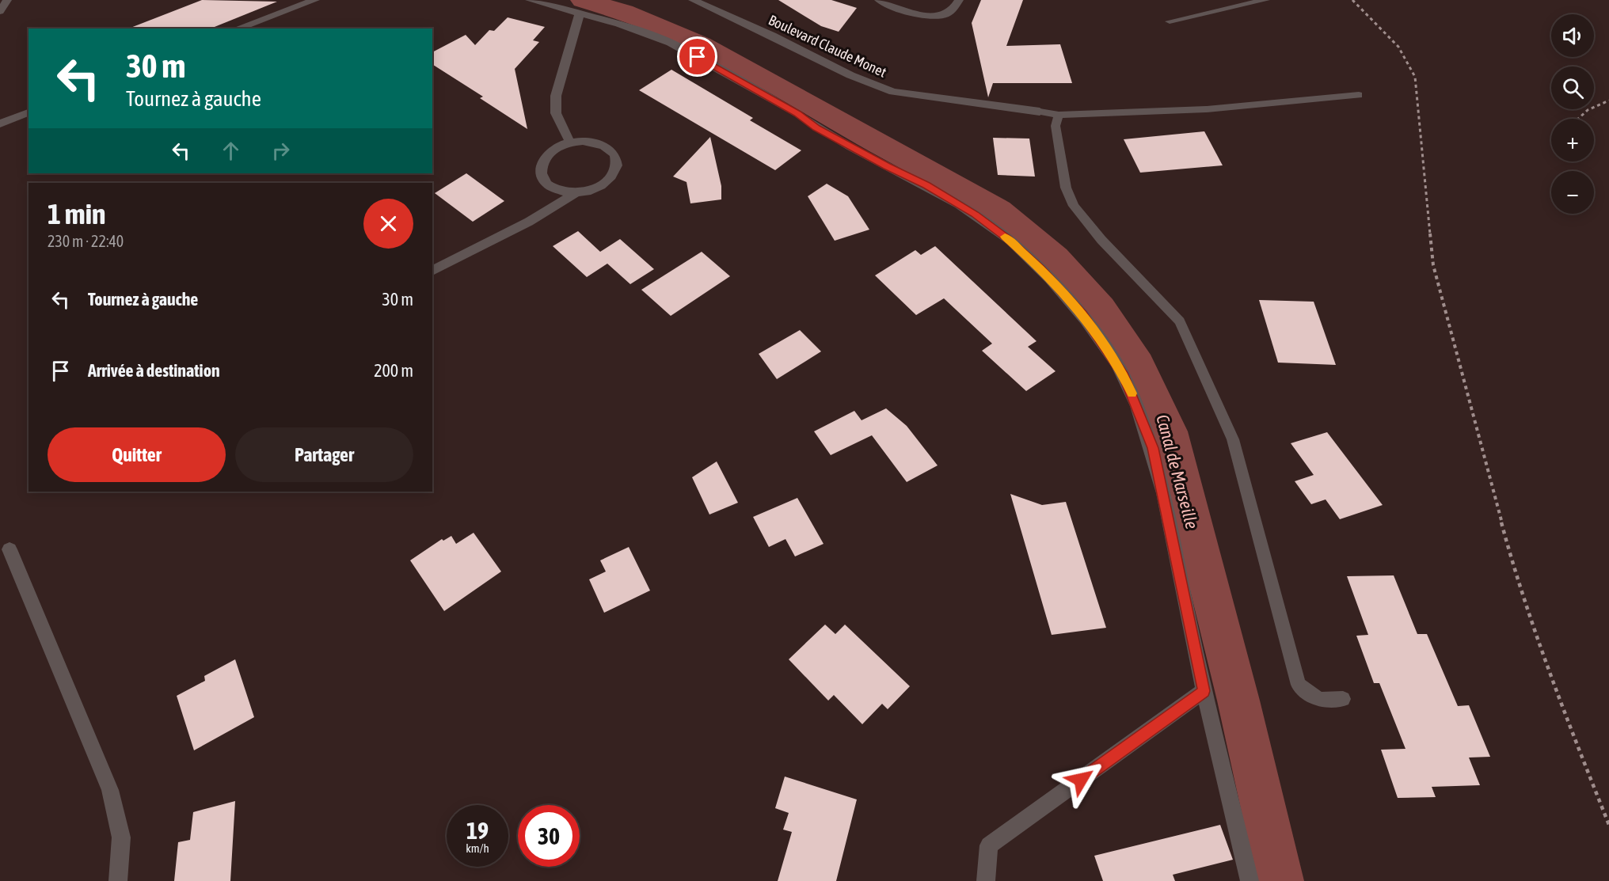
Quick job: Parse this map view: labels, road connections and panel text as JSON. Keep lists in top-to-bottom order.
{
  "streets": {
    "street": ["Boulevard Claude Monet"]
  },
  "water": ["Canal de Marseille"],
  "page": {
    "map_buttons": ["+", "−"],
    "turn": ["30 m", "Tournez à gauche"],
    "heading": ["1 min", "230 m · 22:40"],
    "list": [
      {
        "name": "Tournez à gauche",
        "value": "30 m"
      },
      {
        "name": "Arrivée à destination",
        "value": "200 m"
      }
    ],
    "buttons": ["Quitter", "Partager"],
    "speed": "19 km/h",
    "limit": "30"
  }
}
